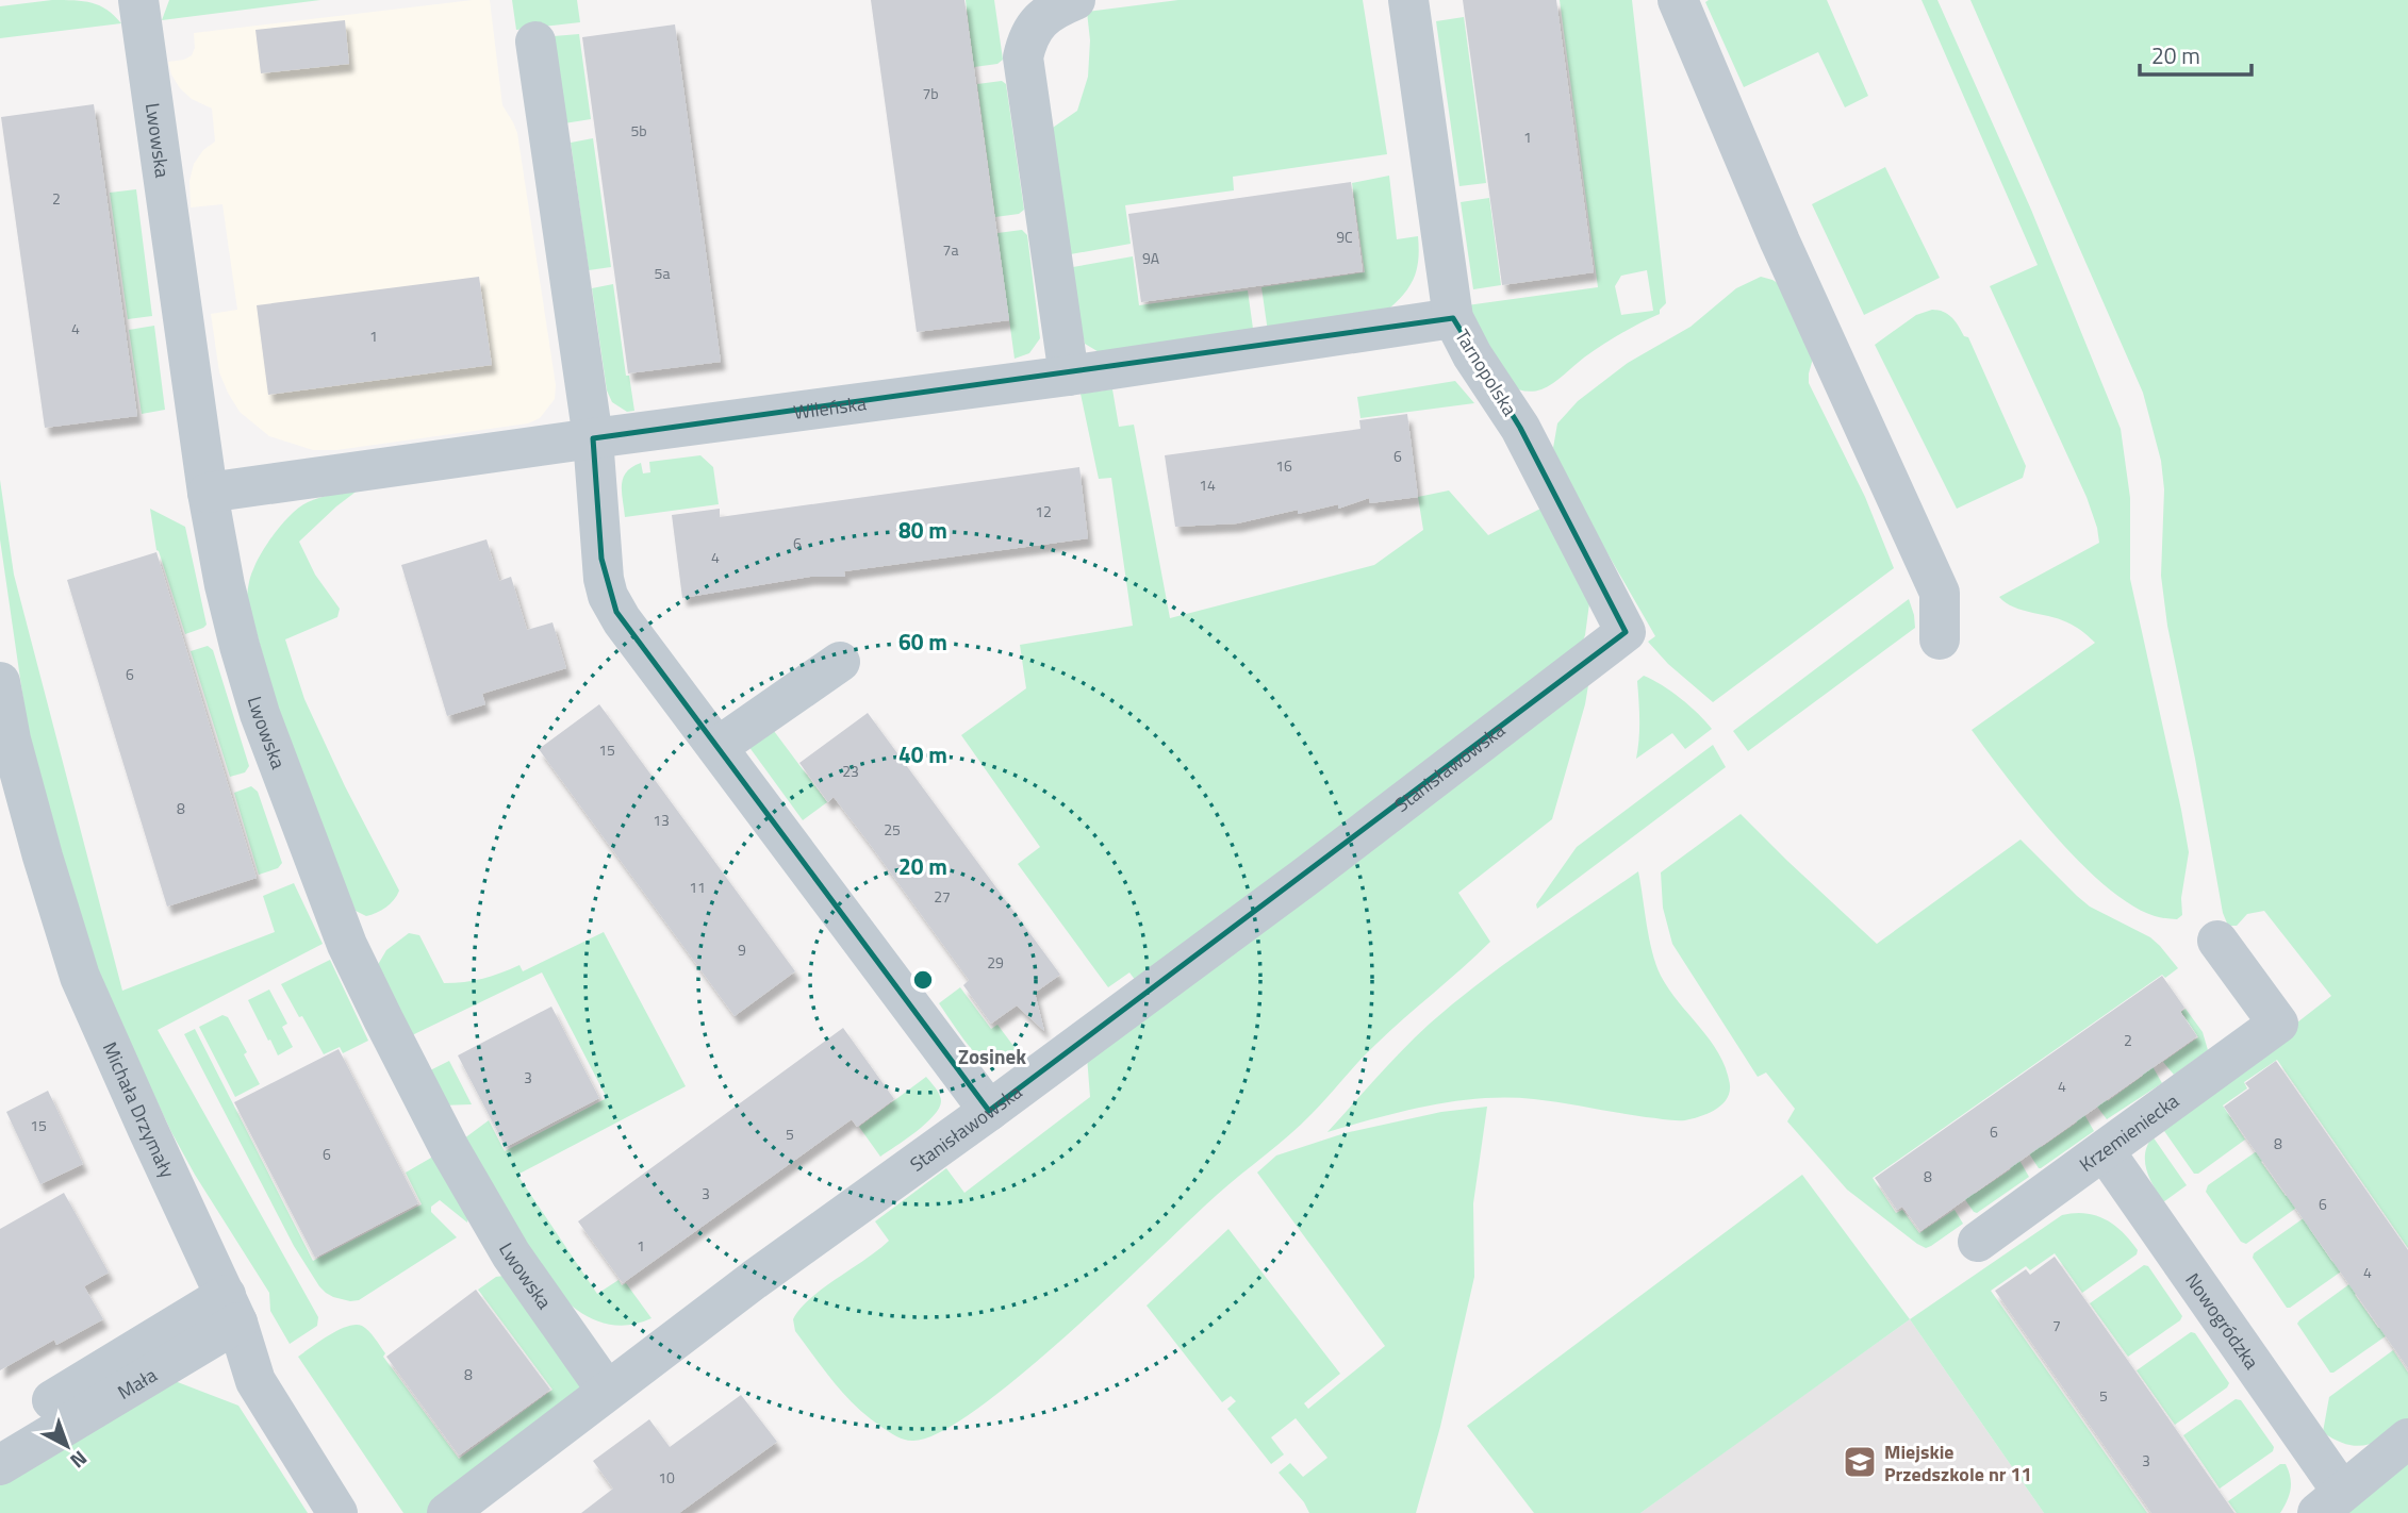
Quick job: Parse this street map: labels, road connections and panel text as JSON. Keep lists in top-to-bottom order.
{
  "streets": {
    "street": [
      "Lwowska",
      "Tarnopolska",
      "Wileńska",
      "Stanisławowska",
      "Michała Drzymały",
      "Krzemieniecka",
      "Nowogródzka",
      "Mała"
    ]
  },
  "crossings": [
    ["Lwowska", "Wileńska"],
    ["Lwowska", "Stanisławowska"],
    ["Tarnopolska", "Wileńska"],
    ["Tarnopolska", "Stanisławowska"],
    ["Michała Drzymały", "Mała"],
    ["Krzemieniecka", "Nowogródzka"]
  ],
  "districts": ["Zosinek"],
  "places": {
    "school or university": ["Miejskie Przedszkole nr 11"]
  },
  "house_numbers": [
    "7b",
    "5b",
    "1",
    "2",
    "9C",
    "7a",
    "9A",
    "5a",
    "4",
    "1",
    "6",
    "16",
    "14",
    "12",
    "6",
    "4",
    "6",
    "15",
    "23",
    "8",
    "13",
    "25",
    "11",
    "27",
    "9",
    "29",
    "2",
    "3",
    "4",
    "15",
    "6",
    "5",
    "8",
    "6",
    "8",
    "3",
    "6",
    "1",
    "4",
    "7",
    "8",
    "5",
    "3",
    "10"
  ],
  "scale_bar": "20 m",
  "north": "bottom right",
  "rings": [
    "80 m",
    "60 m",
    "40 m",
    "20 m"
  ]
}
